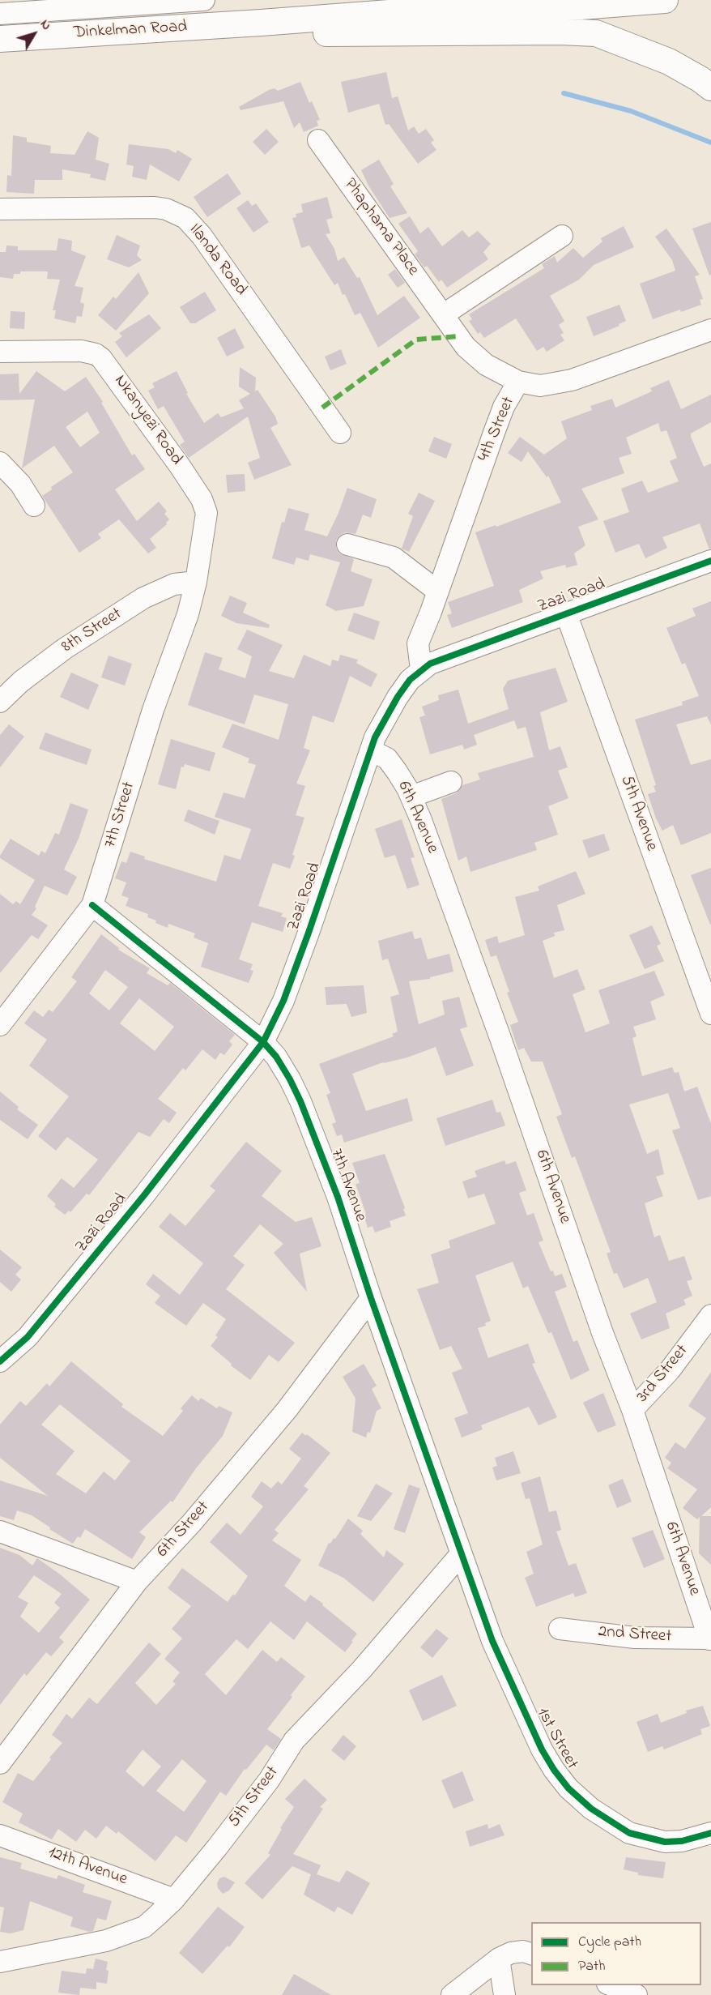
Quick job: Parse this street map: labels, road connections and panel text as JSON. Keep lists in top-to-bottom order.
{
  "streets": {
    "main road": ["Dinkelman Road"],
    "street": [
      "Phaphama Place",
      "Ilanda Road",
      "Nkanyezi Road",
      "4th Street",
      "Zazi Road",
      "8th Street",
      "5th Avenue",
      "7th Street",
      "6th Avenue",
      "7th Avenue",
      "3rd Street",
      "6th Street",
      "2nd Street",
      "1st Street",
      "5th Street",
      "12th Avenue"
    ]
  },
  "crossings": [
    ["Phaphama Place", "4th Street"],
    ["Nkanyezi Road", "8th Street"],
    ["Nkanyezi Road", "7th Street"],
    ["4th Street", "Zazi Road"],
    ["Zazi Road", "5th Avenue"],
    ["Zazi Road", "6th Avenue"],
    ["Zazi Road", "7th Avenue"],
    ["8th Street", "7th Street"],
    ["7th Street", "7th Avenue"],
    ["6th Avenue", "3rd Street"],
    ["6th Avenue", "2nd Street"],
    ["7th Avenue", "6th Street"],
    ["7th Avenue", "1st Street"],
    ["7th Avenue", "5th Street"],
    ["1st Street", "5th Street"],
    ["5th Street", "12th Avenue"]
  ],
  "legend": ["Cycle path", "Path"],
  "north": "top right"
}
